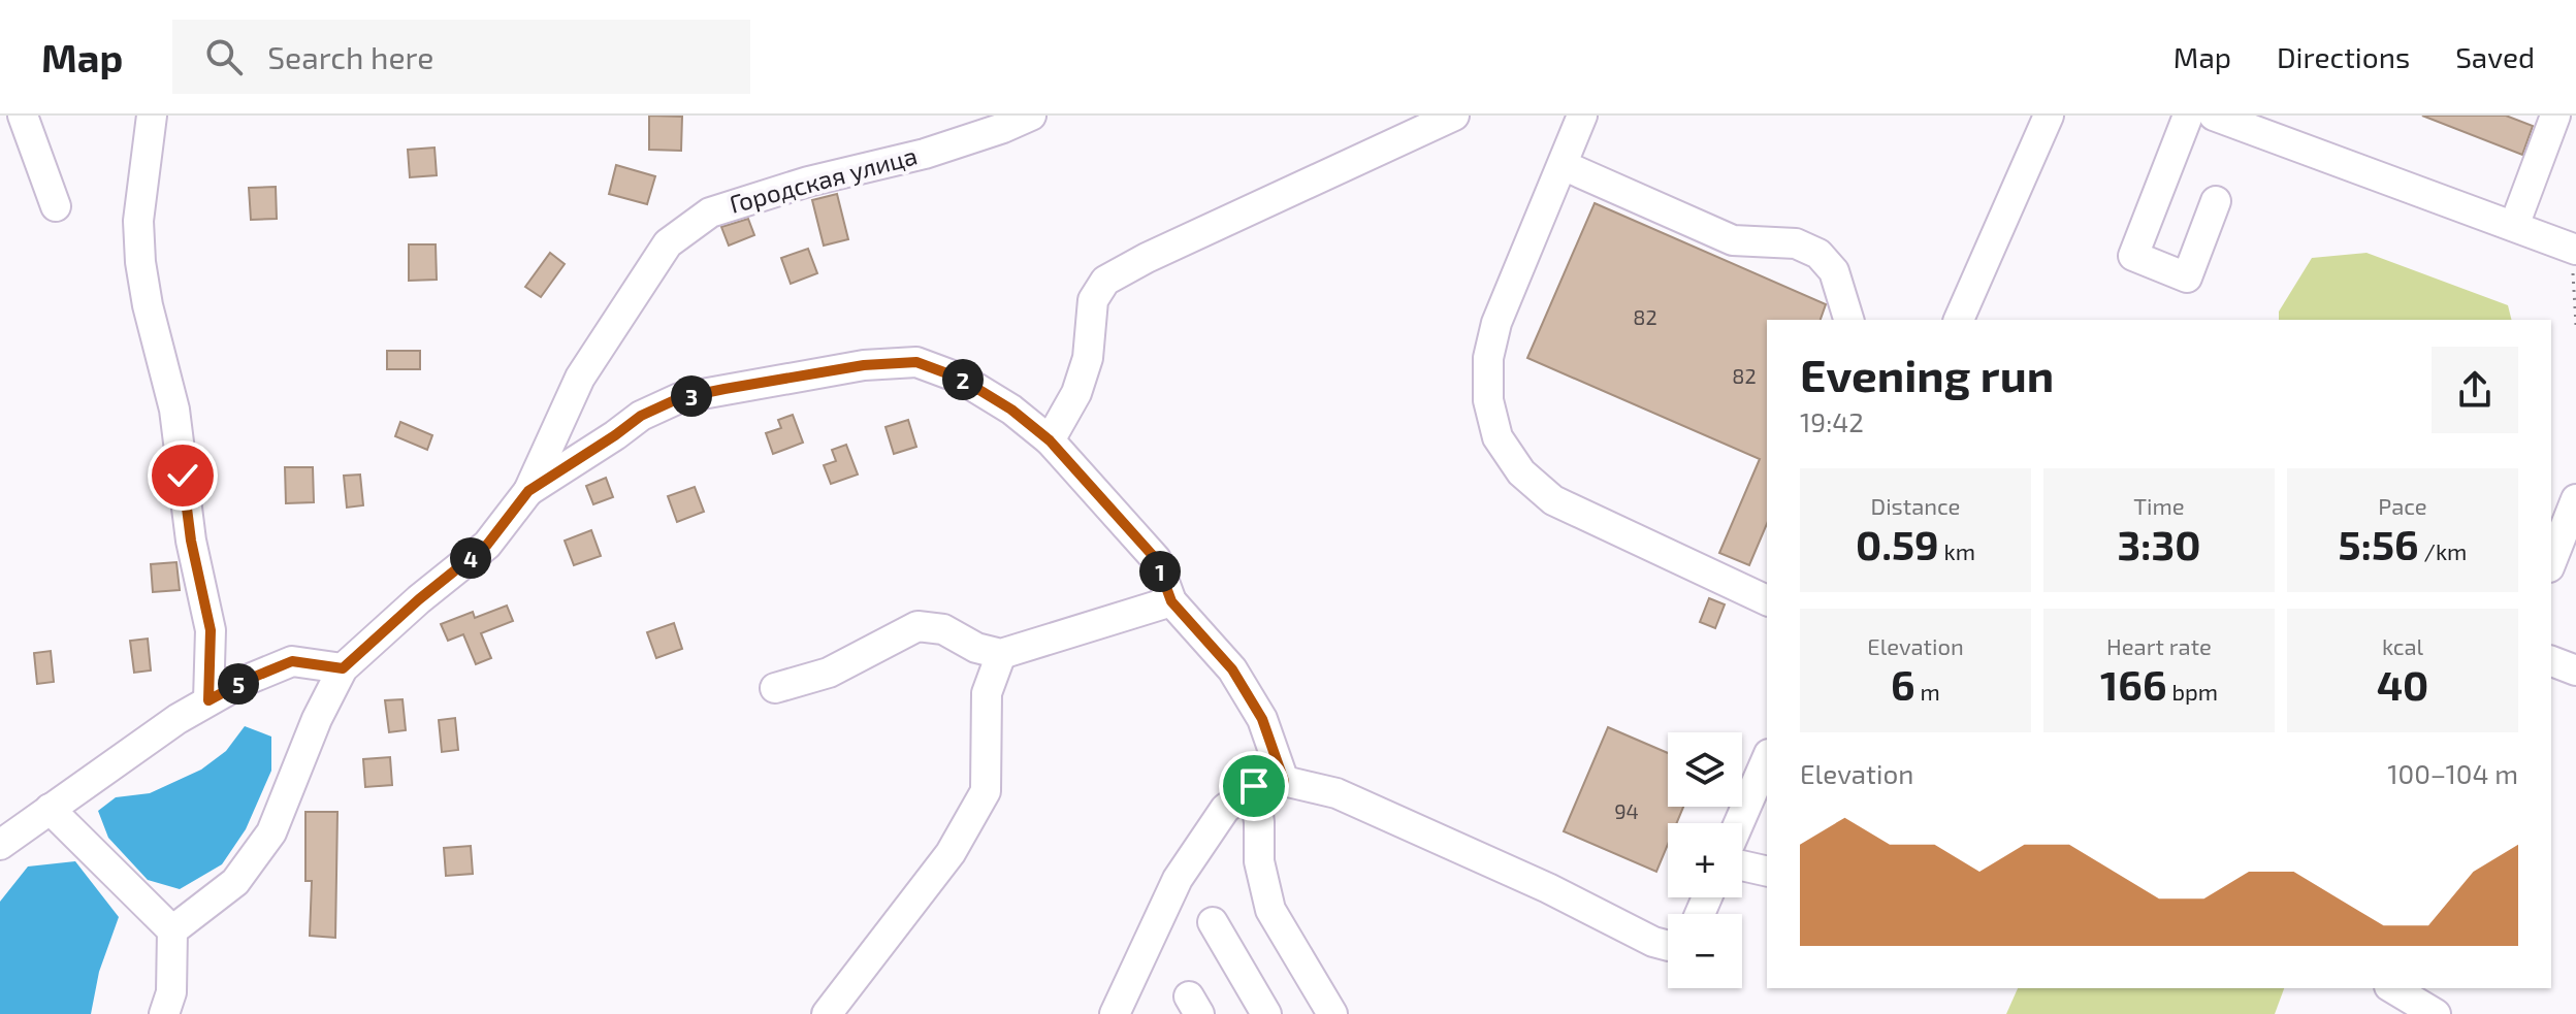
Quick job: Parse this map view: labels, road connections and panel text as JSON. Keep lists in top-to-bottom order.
{
  "streets": {
    "street": ["Городская улица"]
  },
  "house_numbers": ["82", "82", "94"],
  "page": {
    "header": "Map",
    "search": "Search here",
    "nav": ["Map", "Directions", "Saved"],
    "heading": ["Evening run", "19:42"],
    "pins": [
      "2",
      "3",
      "4",
      "1",
      "5"
    ],
    "stats": [
      ["Distance", "0.59 km"],
      ["Time", "3:30"],
      ["Pace", "5:56 /km"],
      ["Elevation", "6 m"],
      ["Heart rate", "166 bpm"],
      ["kcal", "40"]
    ],
    "map_buttons": ["+", "−"],
    "chart": ["Elevation", "100–104 m"]
  }
}
